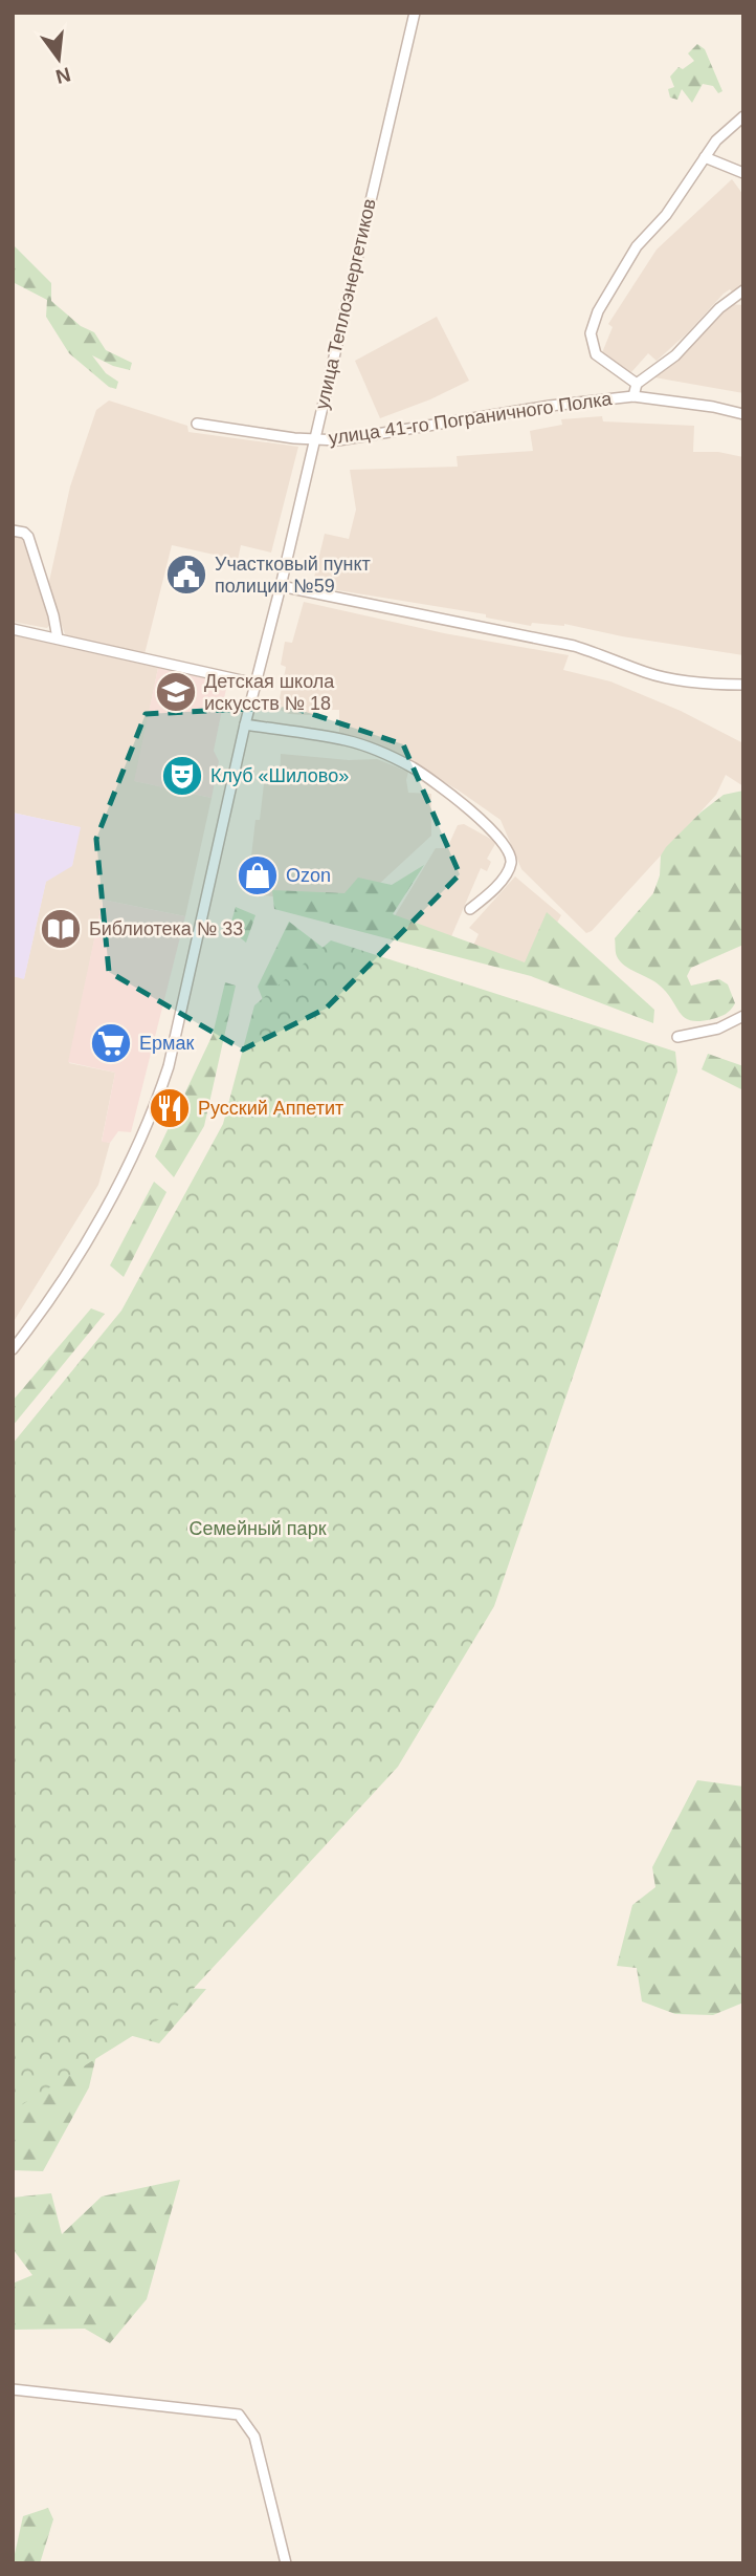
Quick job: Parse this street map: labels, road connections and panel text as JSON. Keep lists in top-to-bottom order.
{
  "streets": {
    "street": ["улица Теплоэнергетиков", "улица 41-го Пограничного Полка"]
  },
  "crossings": [
    ["улица Теплоэнергетиков", "улица 41-го Пограничного Полка"]
  ],
  "parks": ["Семейный парк"],
  "places": {
    "public building": ["Участковый пункт полиции №59"],
    "school or university": ["Детская школа искусств № 18"],
    "theatre": ["Клуб «Шилово»"],
    "shop": ["Ozon"],
    "library": ["Библиотека № 33"],
    "supermarket": ["Ермак"],
    "restaurant": ["Русский Аппетит"]
  },
  "north": "bottom"
}
